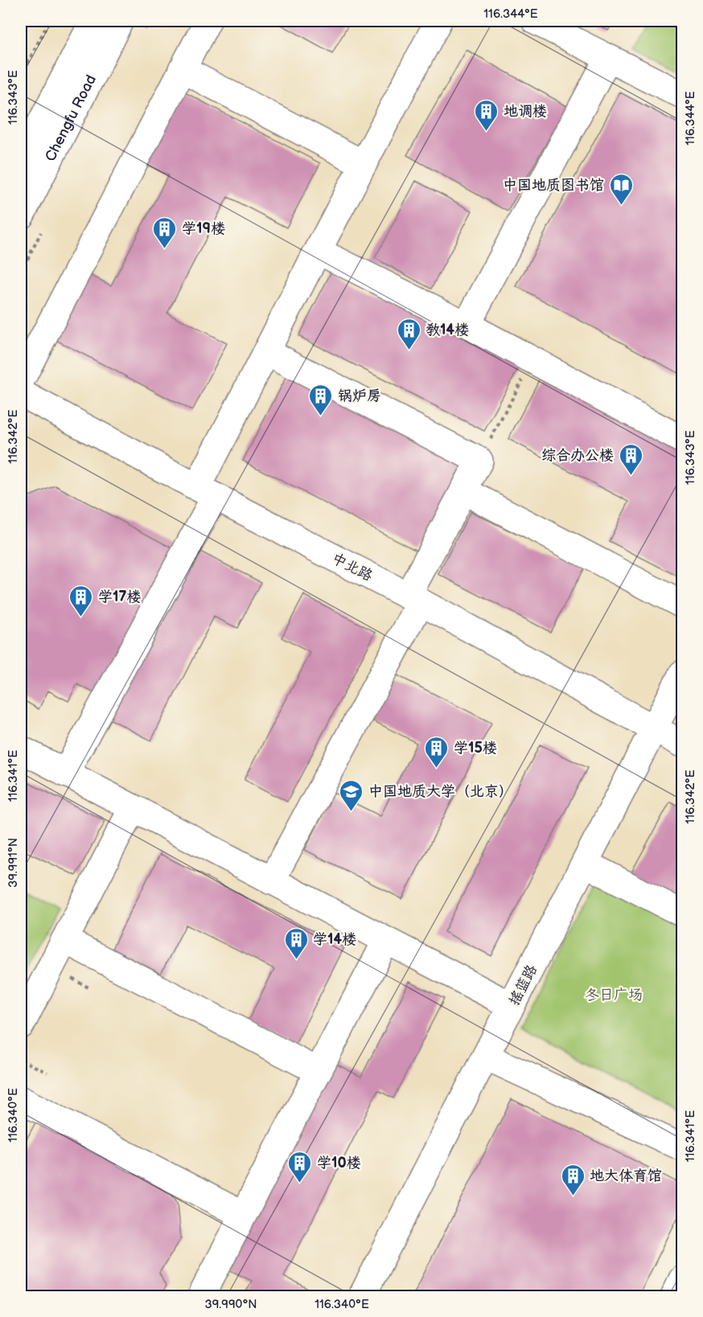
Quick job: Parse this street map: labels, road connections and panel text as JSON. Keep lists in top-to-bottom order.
{
  "streets": {
    "street": ["Chengfu Road", "中北路", "摇篮路"]
  },
  "crossings": [
    ["中北路", "摇篮路"]
  ],
  "parks": ["冬日广场"],
  "places": {
    "building": [
      "地调楼",
      "学19楼",
      "教14楼",
      "锅炉房",
      "综合办公楼",
      "学17楼",
      "学15楼",
      "学14楼",
      "学10楼",
      "地大体育馆"
    ],
    "library": ["中国地质图书馆"],
    "school or university": ["中国地质大学（北京）"]
  },
  "coordinates": [
    "116.344°E",
    "116.343°E",
    "116.342°E",
    "116.341°E",
    "39.991°N",
    "116.340°E",
    "39.990°N"
  ]
}
